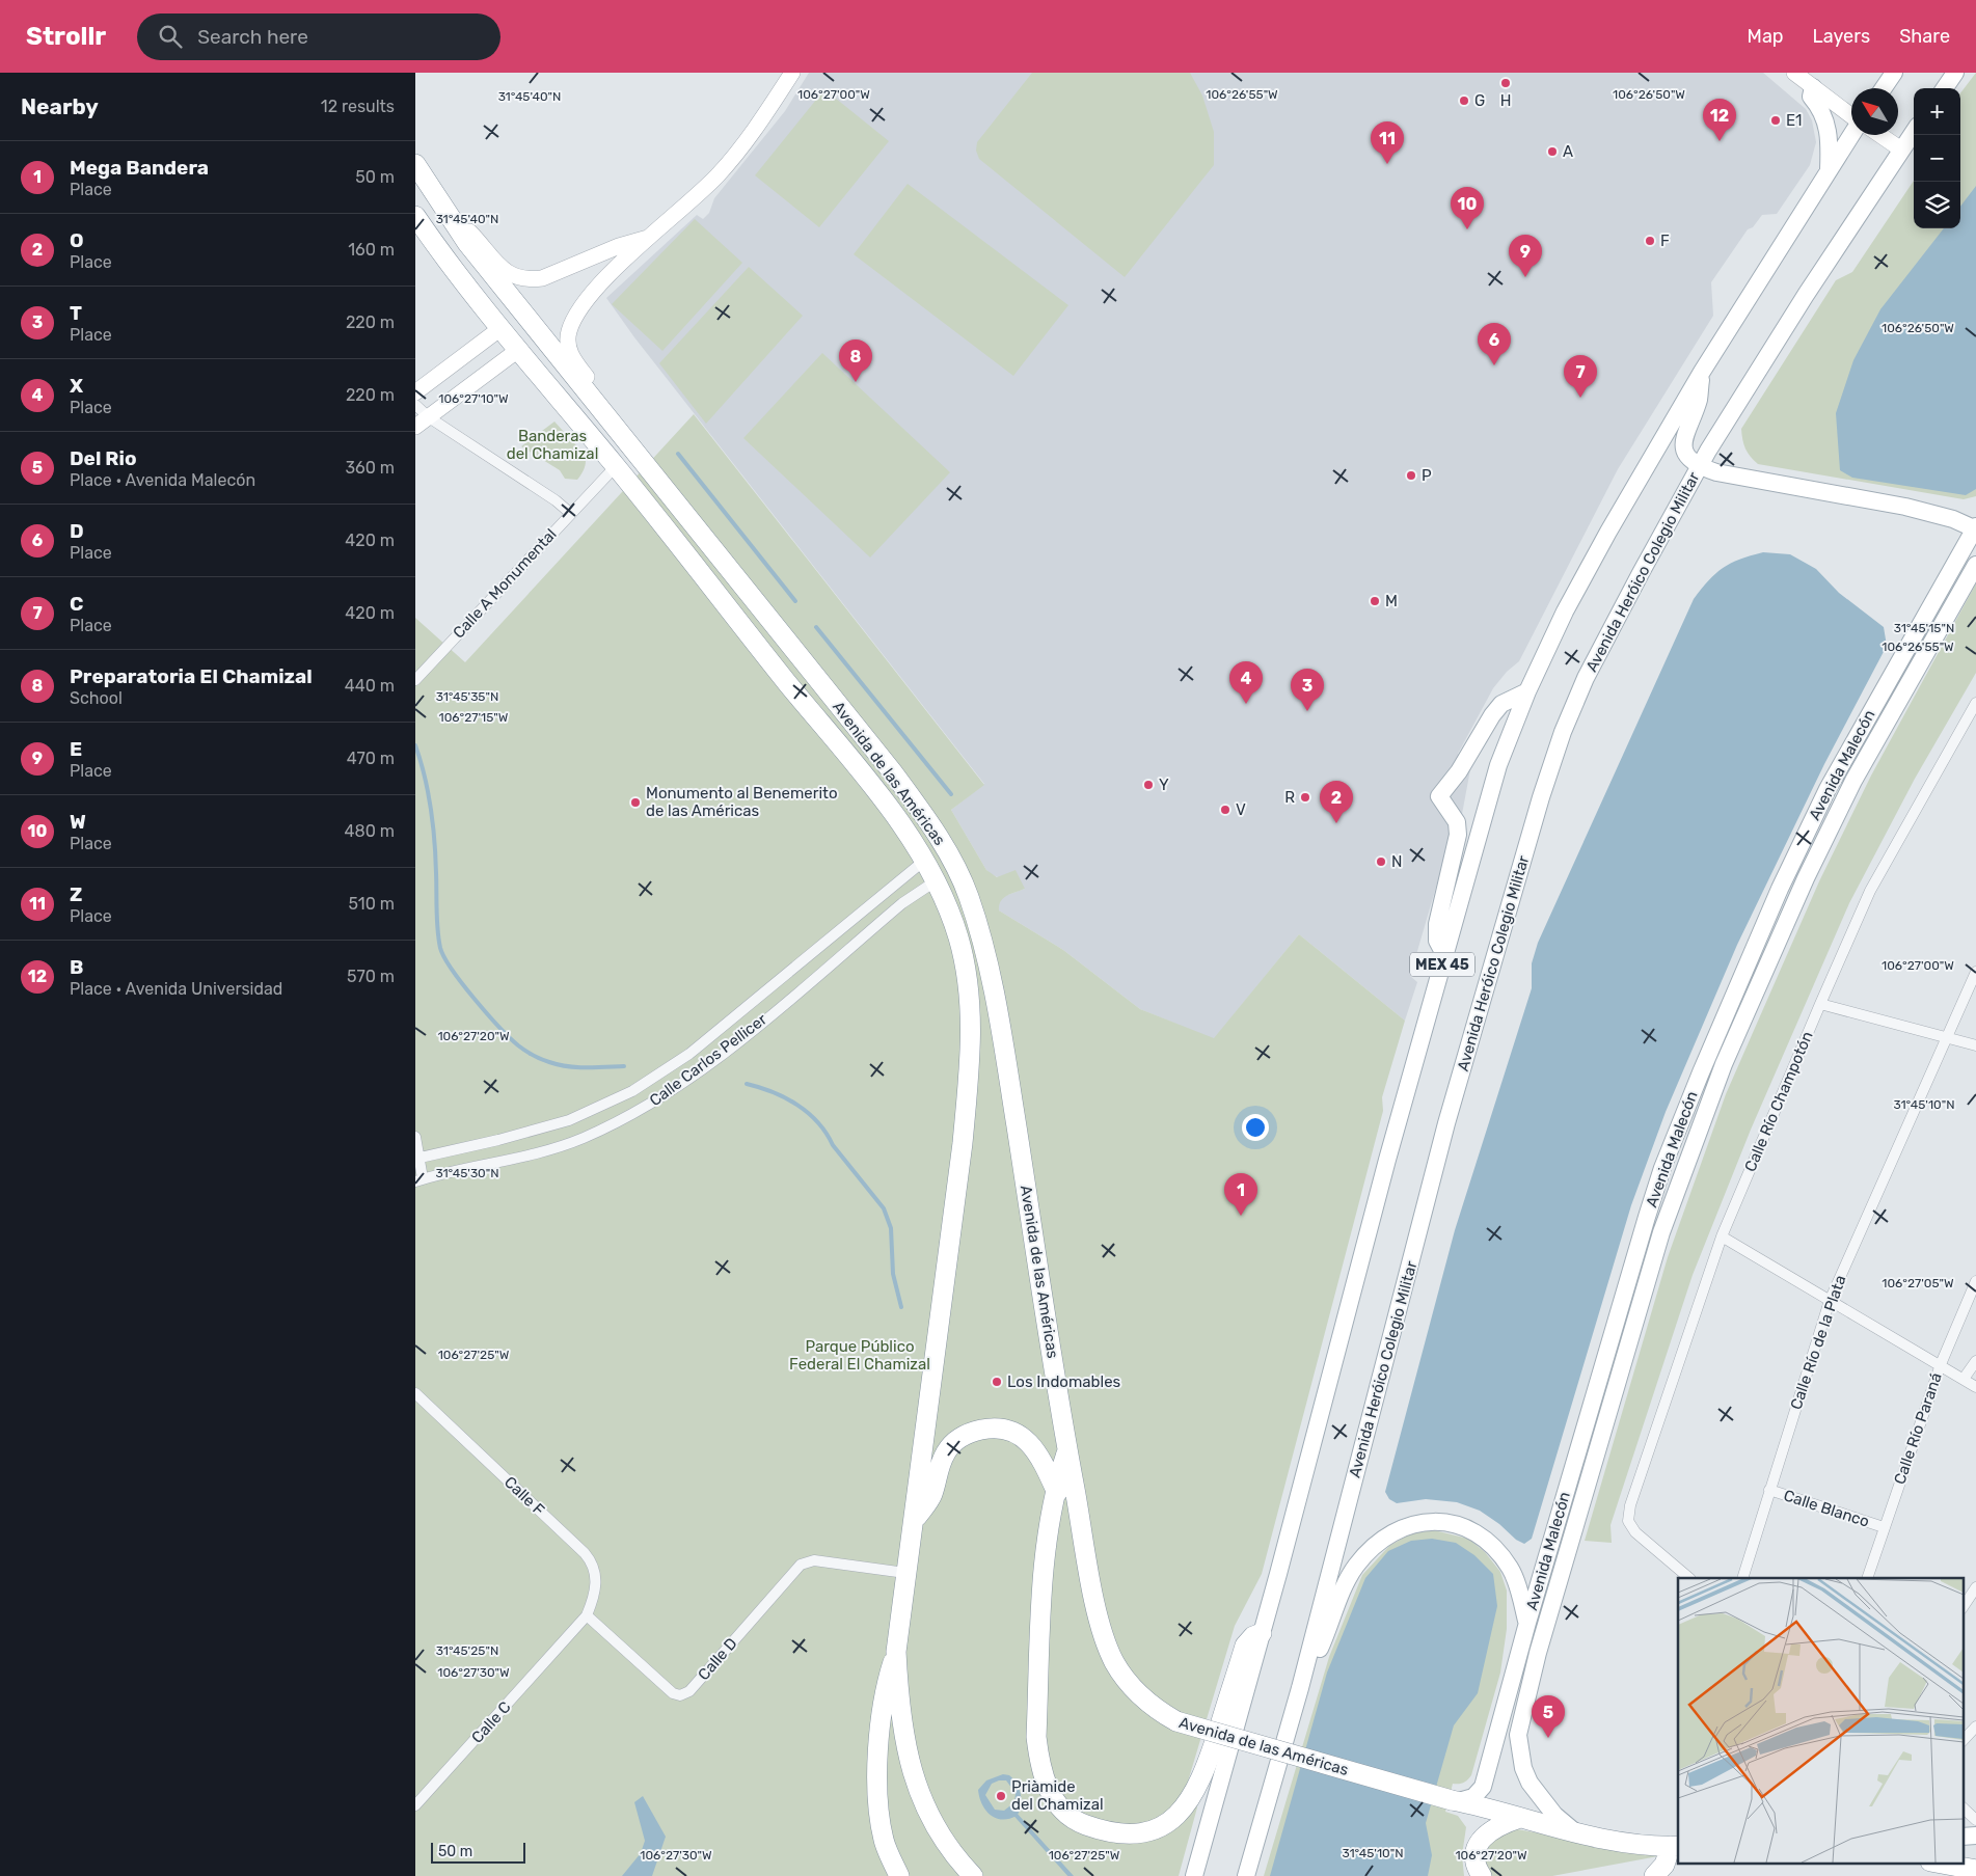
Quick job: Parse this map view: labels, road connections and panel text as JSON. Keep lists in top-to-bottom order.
{
  "streets": {
    "highway": ["Avenida de las Américas"],
    "main road": ["Avenida Heróico Colegio Militar", "Avenida Malecón", "MEX 45"],
    "street": [
      "Calle A Monumental",
      "Calle Carlos Pellicer",
      "Calle Río Champotón",
      "Calle Río de la Plata",
      "Calle Río Paraná",
      "Calle F",
      "Calle Blanco",
      "Calle D",
      "Calle C"
    ]
  },
  "crossings": [
    ["Calle A Monumental", "Avenida de las Américas"],
    ["Avenida Malecón", "Avenida de las Américas"],
    ["Avenida de las Américas", "Calle Carlos Pellicer"],
    ["Avenida de las Américas", "Calle D"],
    ["Calle Río de la Plata", "Calle Blanco"],
    ["Calle Río Paraná", "Calle Blanco"],
    ["Calle F", "Calle D"],
    ["Calle F", "Calle C"],
    ["Calle D", "Calle C"]
  ],
  "parks": ["Banderas del Chamizal", "Parque Público Federal El Chamizal"],
  "places": [
    "H",
    "G",
    "E1",
    "A",
    "F",
    "P",
    "M",
    "Y",
    "R",
    "Monumento al Benemerito de las Américas",
    "V",
    "N",
    "Los Indomables",
    "Priàmide del Chamizal"
  ],
  "scale_bar": "50 m",
  "north": "top left",
  "page": {
    "header": "Strollr",
    "search": "Search here",
    "nav": ["Map", "Layers", "Share"],
    "heading": ["Nearby", "12 results"],
    "map_buttons": ["+", "−"],
    "pins": [
      "12",
      "11",
      "10",
      "9",
      "6",
      "8",
      "7",
      "4",
      "3",
      "2",
      "1",
      "5"
    ],
    "list": [
      {
        "mark": "1",
        "name": "Mega Bandera",
        "note": "Place",
        "value": "50 m"
      },
      {
        "mark": "2",
        "name": "O",
        "note": "Place",
        "value": "160 m"
      },
      {
        "mark": "3",
        "name": "T",
        "note": "Place",
        "value": "220 m"
      },
      {
        "mark": "4",
        "name": "X",
        "note": "Place",
        "value": "220 m"
      },
      {
        "mark": "5",
        "name": "Del Rio",
        "note": "Place · Avenida Malecón",
        "value": "360 m"
      },
      {
        "mark": "6",
        "name": "D",
        "note": "Place",
        "value": "420 m"
      },
      {
        "mark": "7",
        "name": "C",
        "note": "Place",
        "value": "420 m"
      },
      {
        "mark": "8",
        "name": "Preparatoria El Chamizal",
        "note": "School",
        "value": "440 m"
      },
      {
        "mark": "9",
        "name": "E",
        "note": "Place",
        "value": "470 m"
      },
      {
        "mark": "10",
        "name": "W",
        "note": "Place",
        "value": "480 m"
      },
      {
        "mark": "11",
        "name": "Z",
        "note": "Place",
        "value": "510 m"
      },
      {
        "mark": "12",
        "name": "B",
        "note": "Place · Avenida Universidad",
        "value": "570 m"
      }
    ],
    "scale": "50 m"
  },
  "coordinates": [
    "106°27'00\"W",
    "106°26'55\"W",
    "106°26'50\"W",
    "31°45'40\"N",
    "106°27'10\"W",
    "31°45'15\"N",
    "31°45'35\"N",
    "106°27'15\"W",
    "106°27'20\"W",
    "31°45'10\"N",
    "31°45'30\"N",
    "106°27'05\"W",
    "106°27'25\"W",
    "31°45'25\"N",
    "106°27'30\"W"
  ]
}
